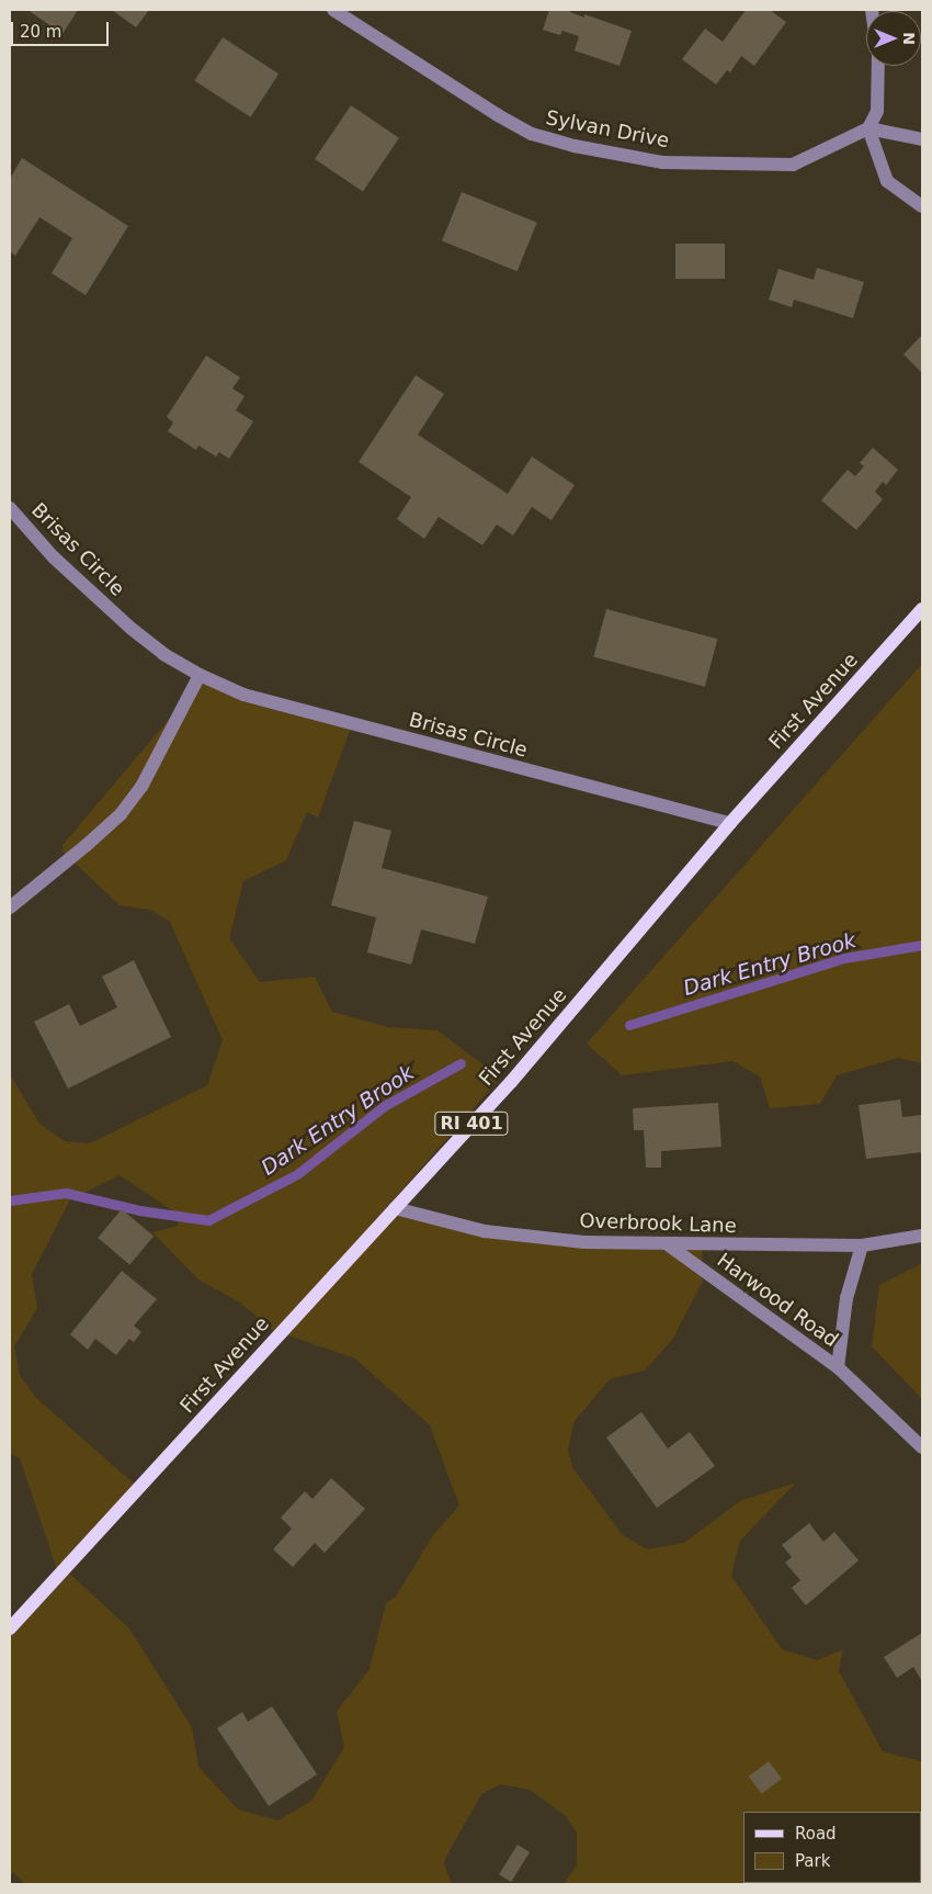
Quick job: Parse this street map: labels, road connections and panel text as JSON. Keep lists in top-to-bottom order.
{
  "streets": {
    "main road": ["First Avenue", "RI 401"],
    "street": [
      "Sylvan Drive",
      "Brisas Circle",
      "Overbrook Lane",
      "Harwood Road"
    ]
  },
  "crossings": [
    ["Brisas Circle", "First Avenue"],
    ["First Avenue", "Overbrook Lane"],
    ["Overbrook Lane", "Harwood Road"]
  ],
  "water": ["Dark Entry Brook"],
  "legend": ["Road", "Park"],
  "scale_bar": "20 m",
  "north": "right"
}
